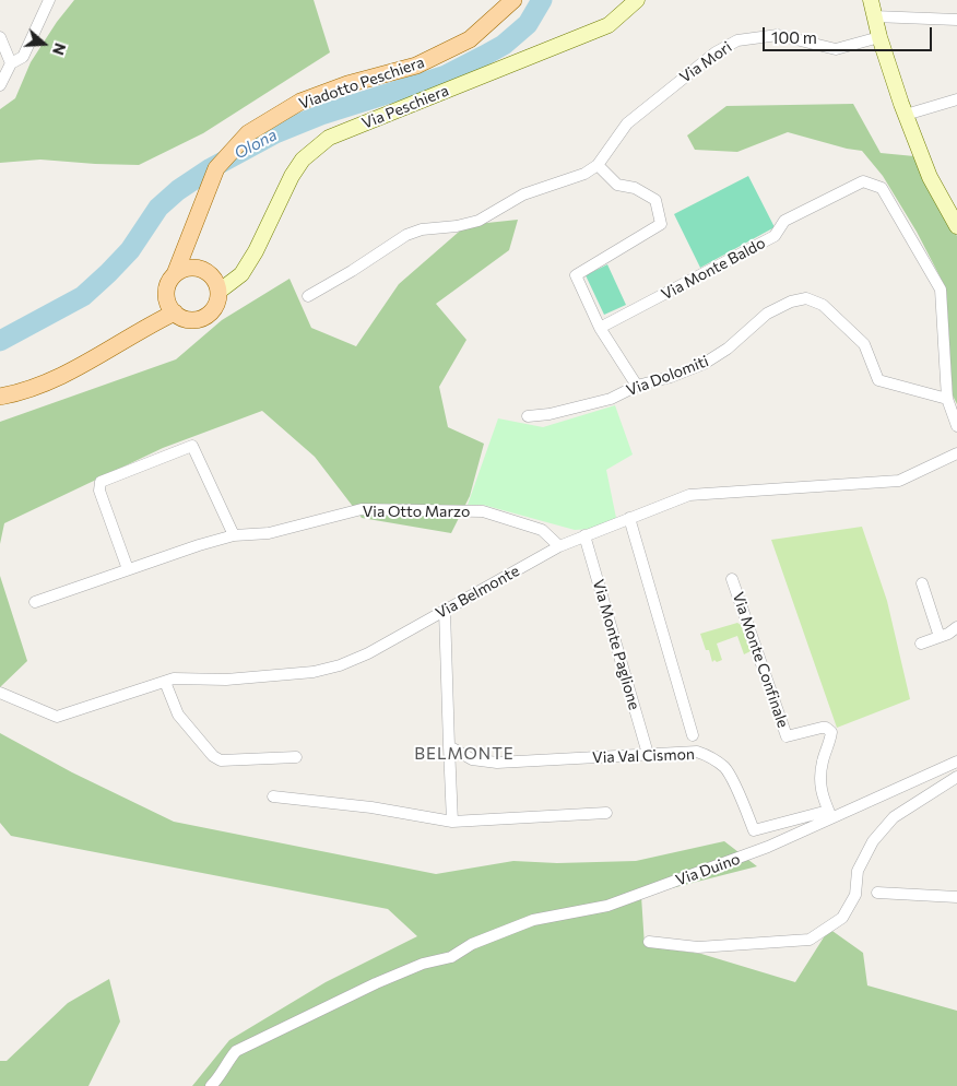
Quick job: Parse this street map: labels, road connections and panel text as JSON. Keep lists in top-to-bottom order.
{
  "streets": {
    "main road": ["Viadotto Peschiera", "Via Peschiera"],
    "street": [
      "Via Mori",
      "Via Monte Baldo",
      "Via Dolomiti",
      "Via Otto Marzo",
      "Via Belmonte",
      "Via Monte Paglione",
      "Via Monte Confinale",
      "Via Val Cismon",
      "Via Duino"
    ]
  },
  "crossings": [
    ["Via Monte Baldo", "Via Dolomiti"],
    ["Via Otto Marzo", "Via Belmonte"],
    ["Via Belmonte", "Via Monte Paglione"],
    ["Via Monte Paglione", "Via Val Cismon"],
    ["Via Monte Confinale", "Via Val Cismon"],
    ["Via Monte Confinale", "Via Duino"],
    ["Via Val Cismon", "Via Duino"]
  ],
  "districts": ["BELMONTE"],
  "water": ["Olona"],
  "scale_bar": "100 m",
  "north": "right"
}
